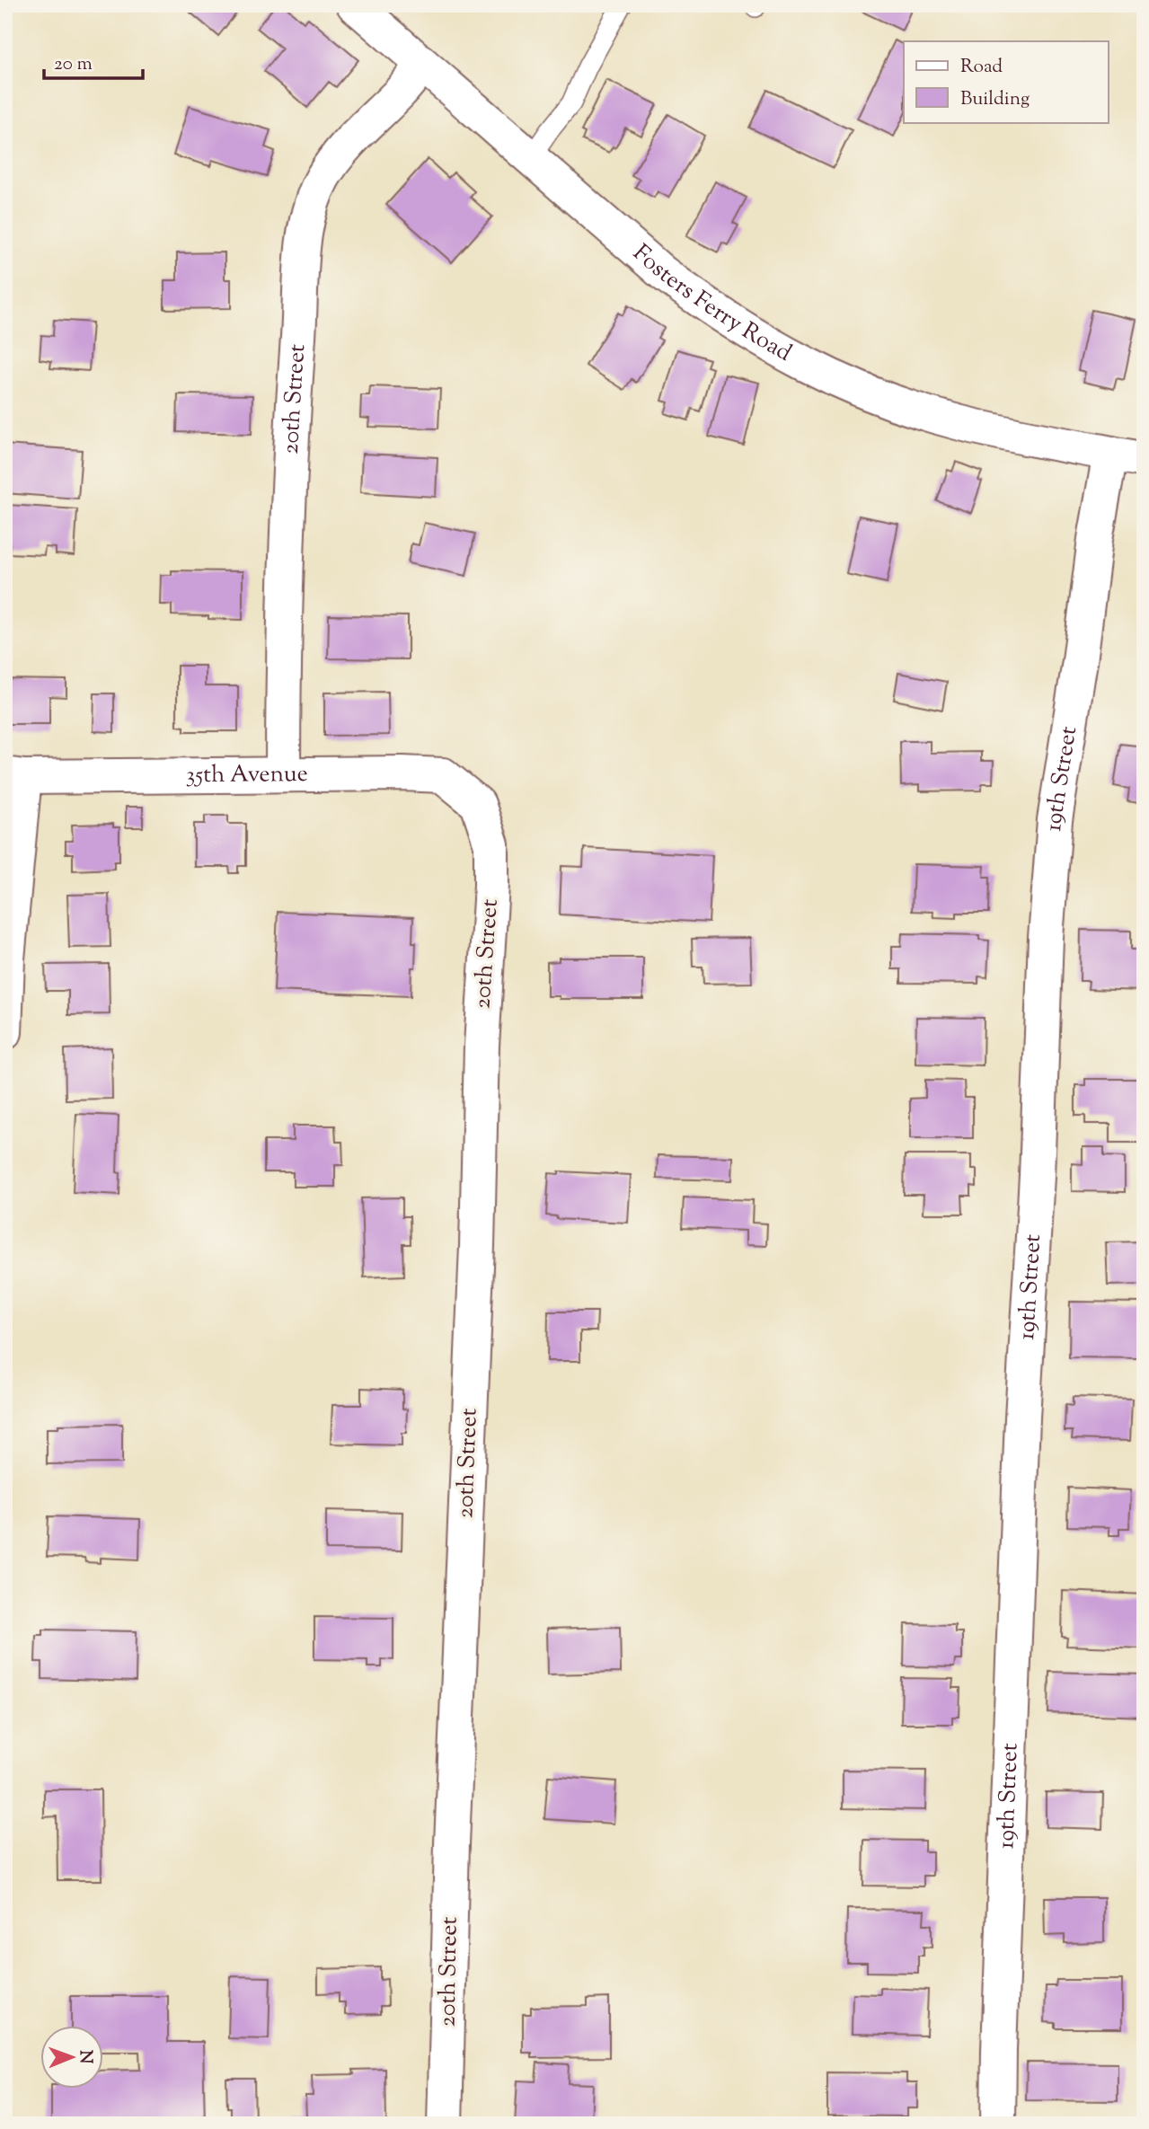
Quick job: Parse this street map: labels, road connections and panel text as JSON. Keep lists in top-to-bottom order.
{
  "streets": {
    "street": [
      "Fosters Ferry Road",
      "20th Street",
      "35th Avenue",
      "19th Street"
    ]
  },
  "crossings": [
    ["Fosters Ferry Road", "20th Street"],
    ["Fosters Ferry Road", "19th Street"],
    ["20th Street", "35th Avenue"]
  ],
  "legend": ["Road", "Building"],
  "scale_bar": "20 m",
  "north": "right"
}
